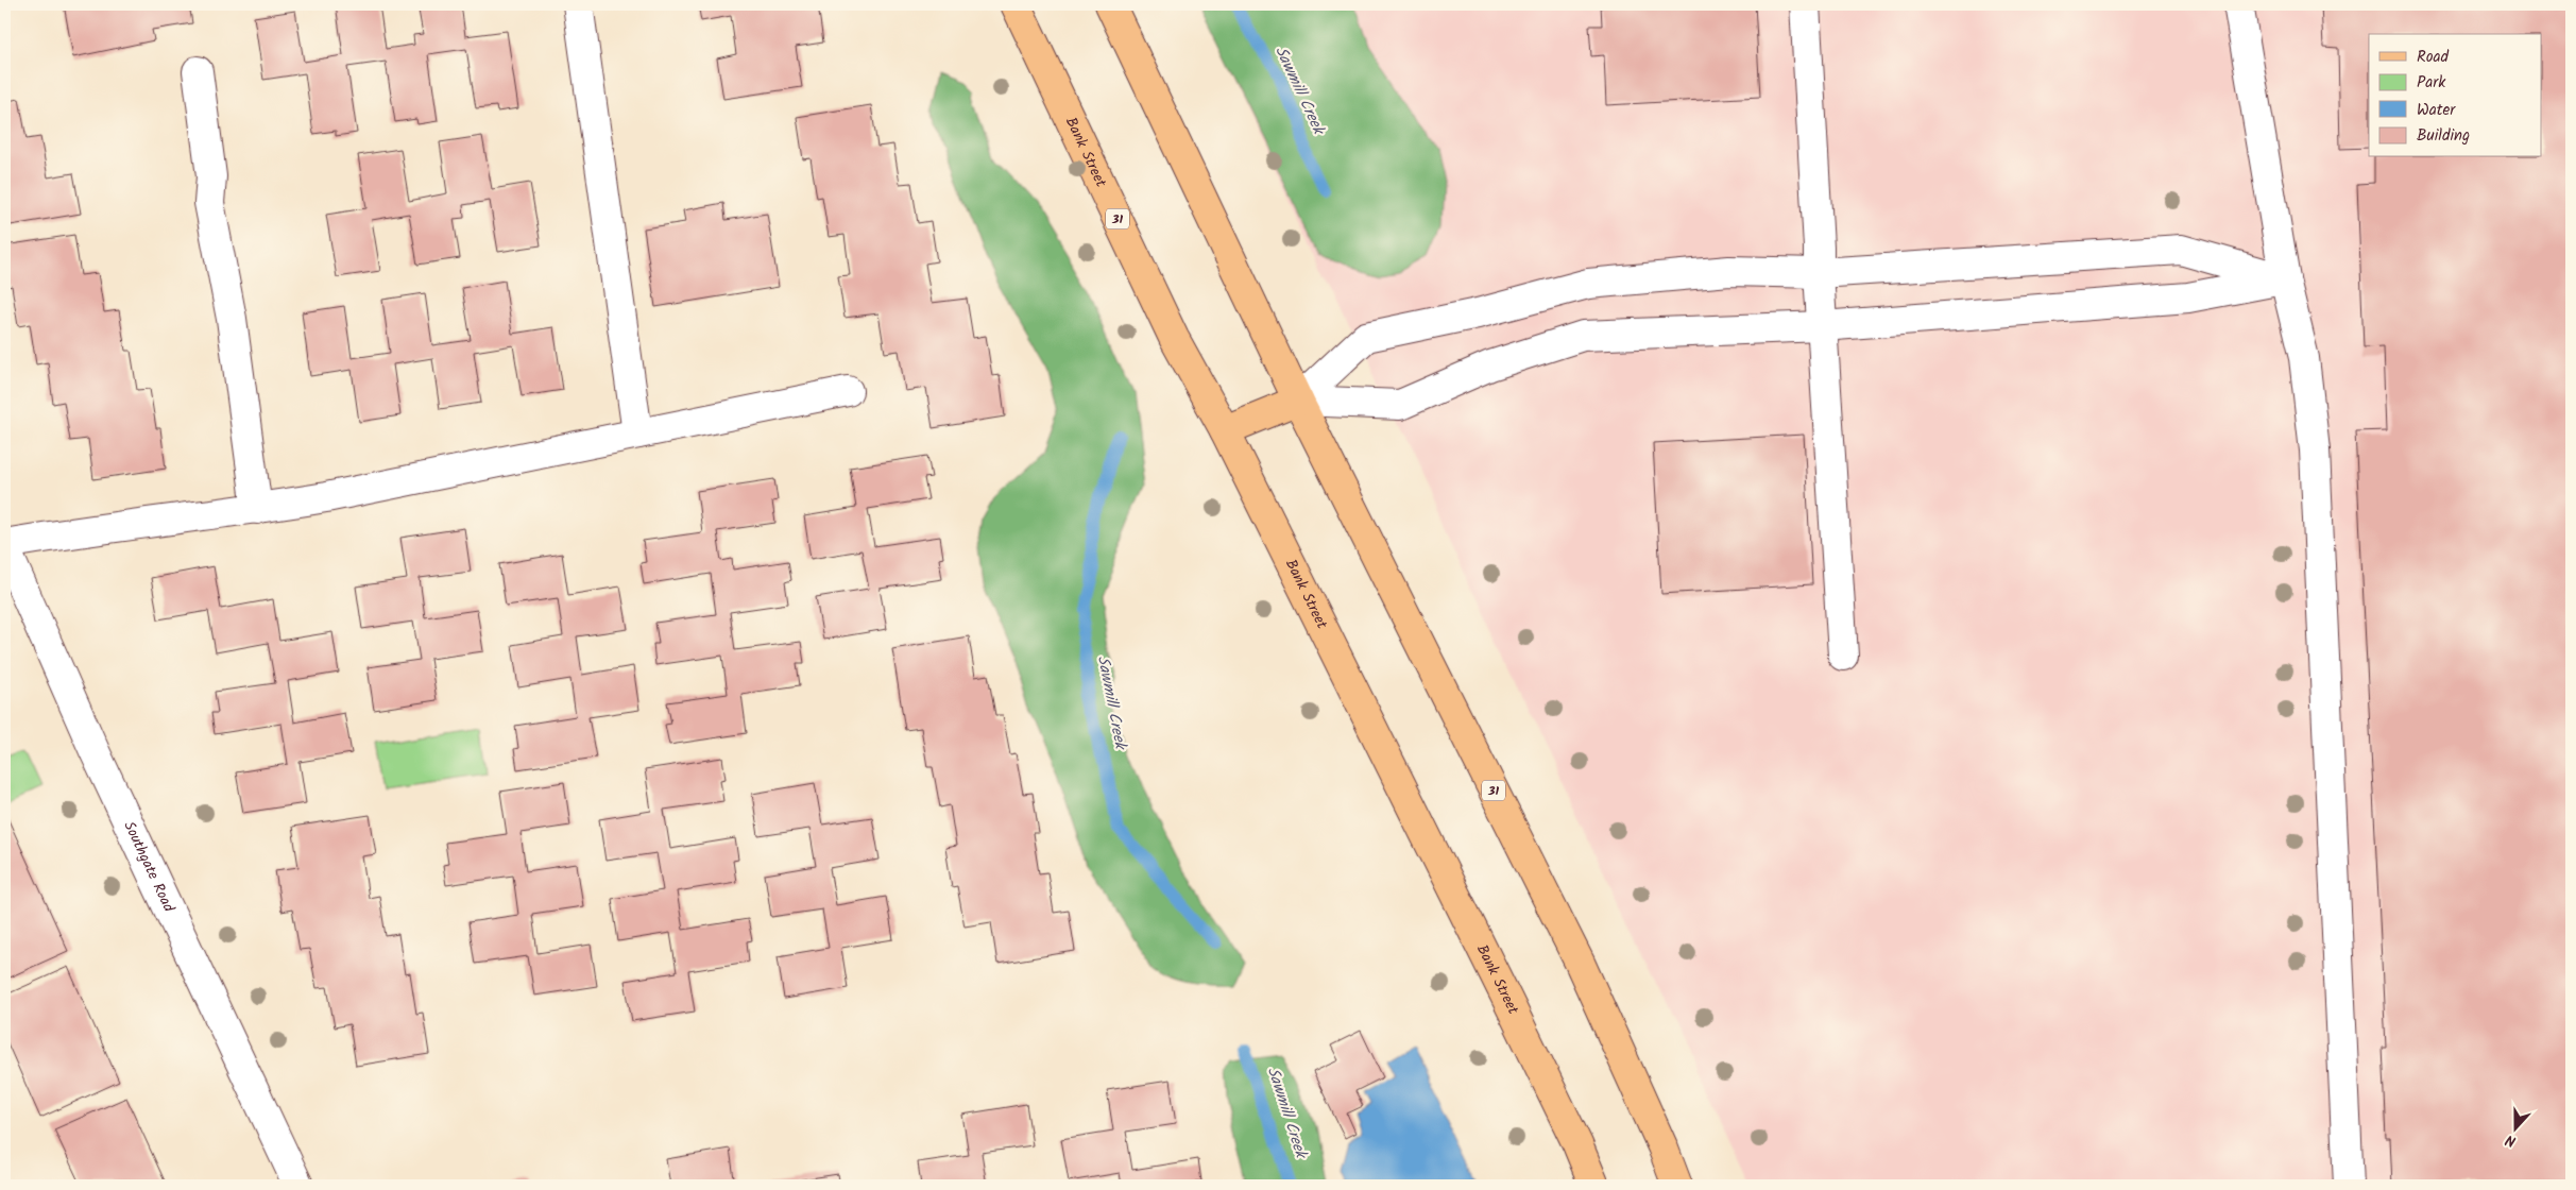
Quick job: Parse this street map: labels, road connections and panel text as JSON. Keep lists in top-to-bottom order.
{
  "streets": {
    "main road": ["Bank Street", "31"],
    "street": ["Southgate Road"]
  },
  "water": ["Sawmill Creek"],
  "legend": [
    "Road",
    "Park",
    "Water",
    "Building"
  ],
  "north": "bottom"
}
